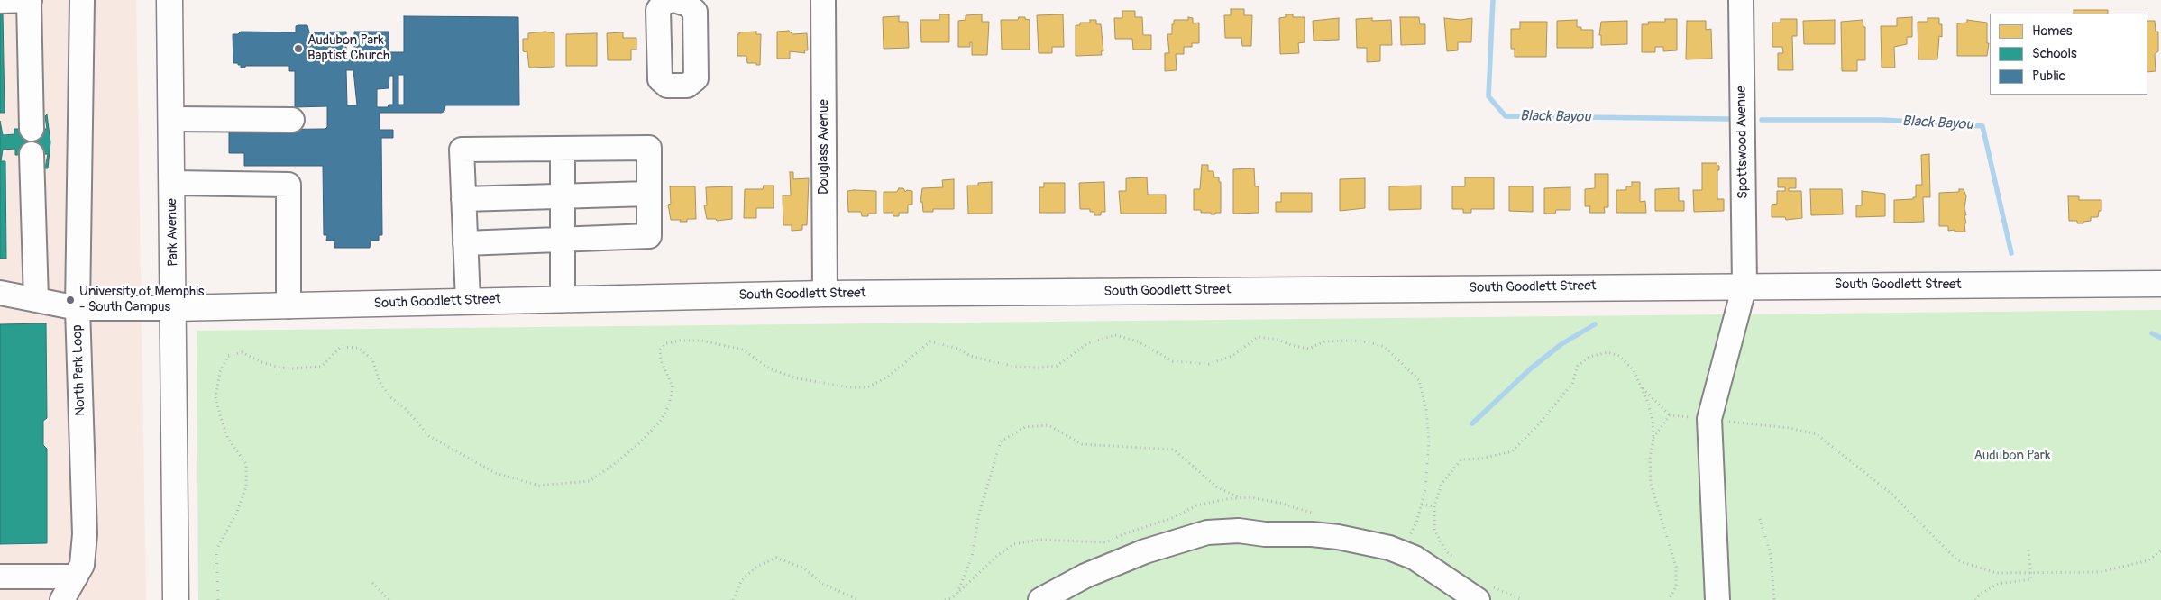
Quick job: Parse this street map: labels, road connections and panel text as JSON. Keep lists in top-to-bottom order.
{
  "streets": {
    "main road": ["Park Avenue", "South Goodlett Street"],
    "street": ["Spottswood Avenue", "Douglass Avenue", "North Park Loop"]
  },
  "crossings": [
    ["Spottswood Avenue", "South Goodlett Street"],
    ["Douglass Avenue", "South Goodlett Street"],
    ["Park Avenue", "South Goodlett Street"]
  ],
  "water": ["Black Bayou"],
  "parks": ["Audubon Park"],
  "places": ["Audubon Park Baptist Church", "University of Memphis - South Campus"],
  "legend": ["Homes", "Schools", "Public"]
}
